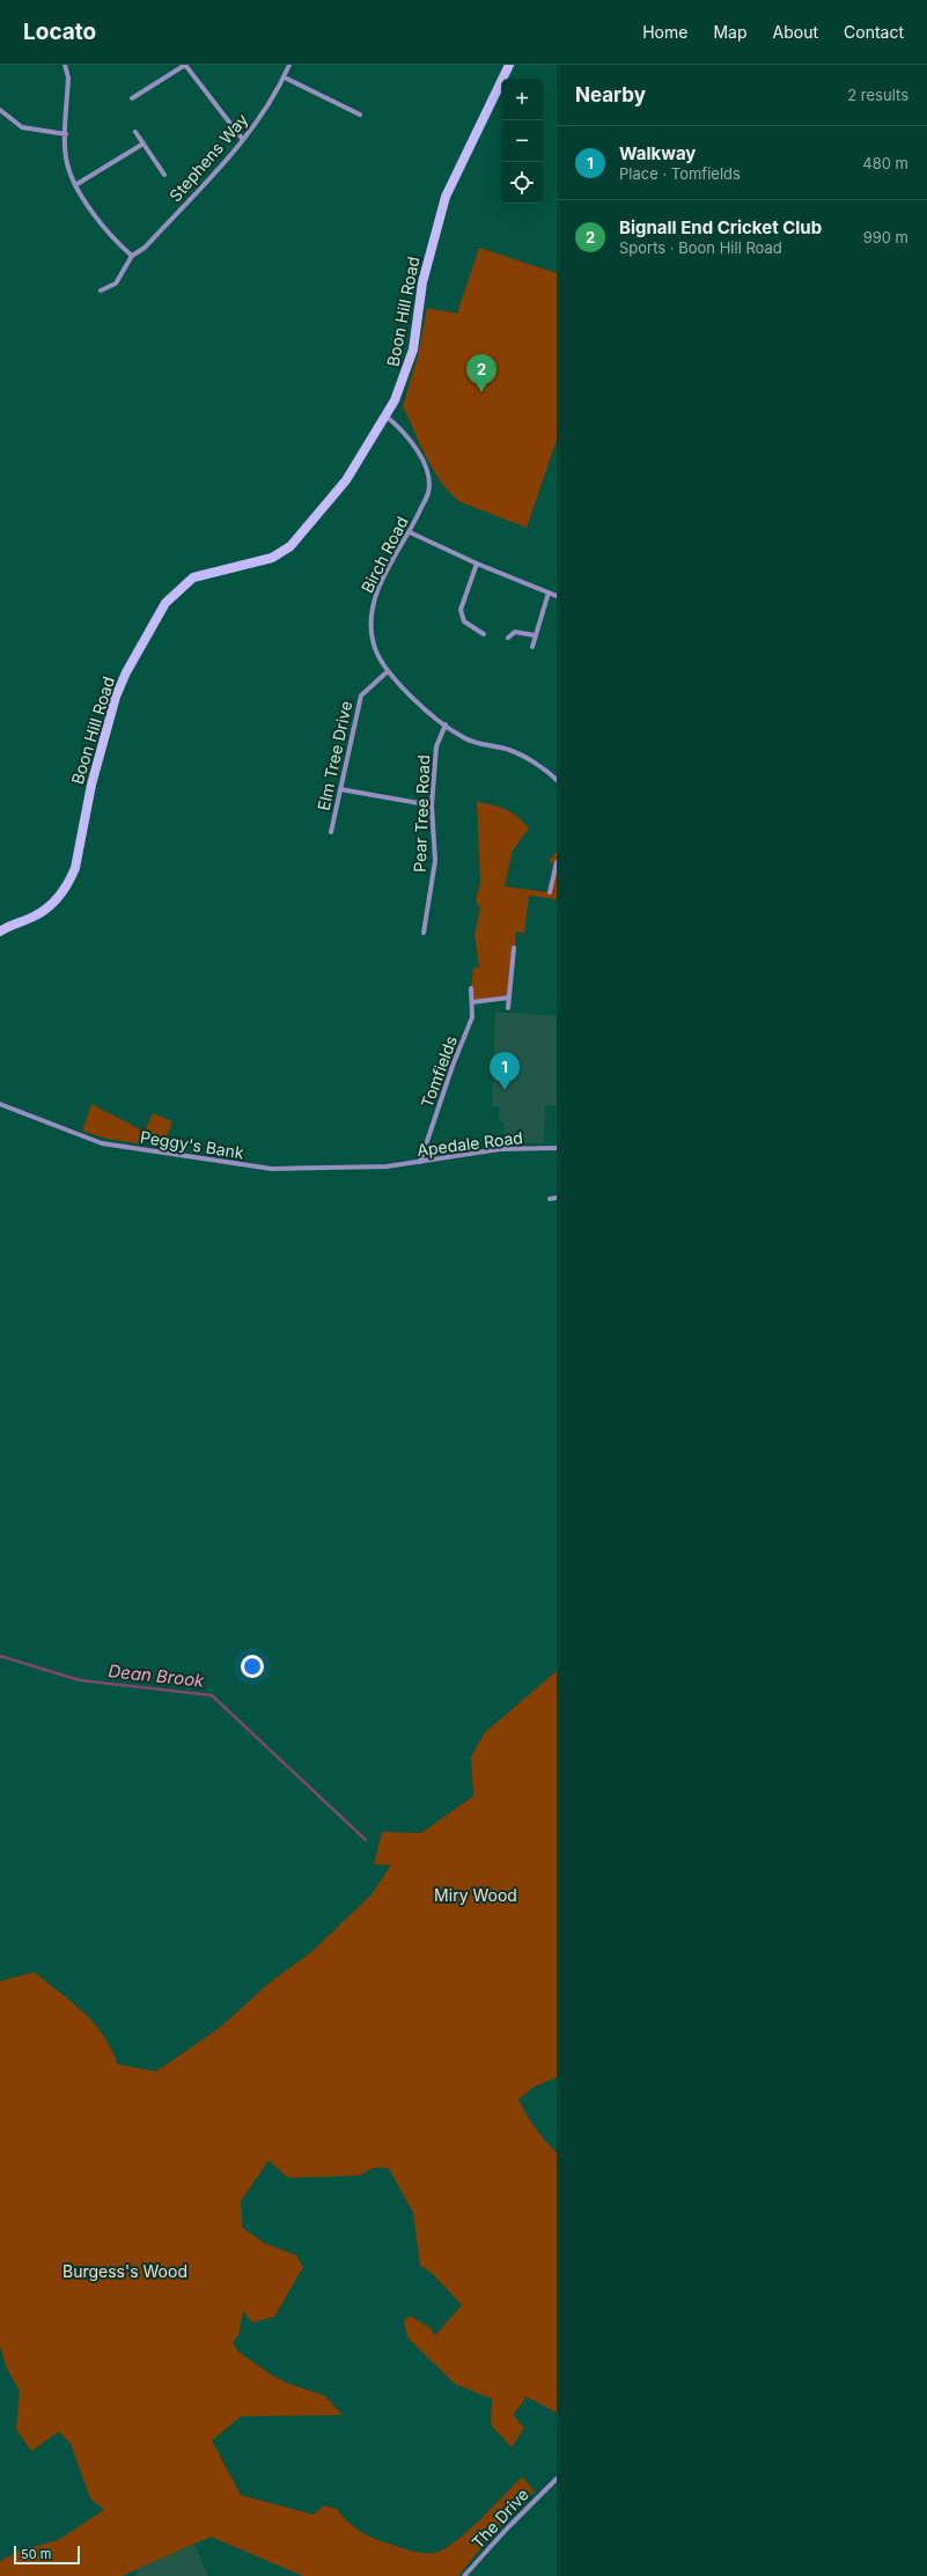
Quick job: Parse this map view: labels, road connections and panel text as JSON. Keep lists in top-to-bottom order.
{
  "streets": {
    "street": [
      "Stephens Way",
      "Boon Hill Road",
      "Birch Road",
      "Elm Tree Drive",
      "Pear Tree Road",
      "Tomfields",
      "Apedale Road",
      "Peggy's Bank",
      "The Drive"
    ]
  },
  "crossings": [
    ["Boon Hill Road", "Birch Road"],
    ["Birch Road", "Elm Tree Drive"],
    ["Birch Road", "Pear Tree Road"],
    ["Tomfields", "Apedale Road"],
    ["Apedale Road", "Peggy's Bank"]
  ],
  "water": ["Dean Brook"],
  "parks": ["Miry Wood", "Burgess's Wood"],
  "scale_bar": "50 m",
  "page": {
    "header": "Locato",
    "nav": [
      "Home",
      "Map",
      "About",
      "Contact"
    ],
    "heading": ["Nearby", "2 results"],
    "map_buttons": ["+", "−"],
    "list": [
      {
        "mark": "1",
        "name": "Walkway",
        "note": "Place · Tomfields",
        "value": "480 m"
      },
      {
        "mark": "2",
        "name": "Bignall End Cricket Club",
        "note": "Sports · Boon Hill Road",
        "value": "990 m"
      }
    ],
    "pins": ["2", "1"],
    "scale": "50 m"
  }
}
